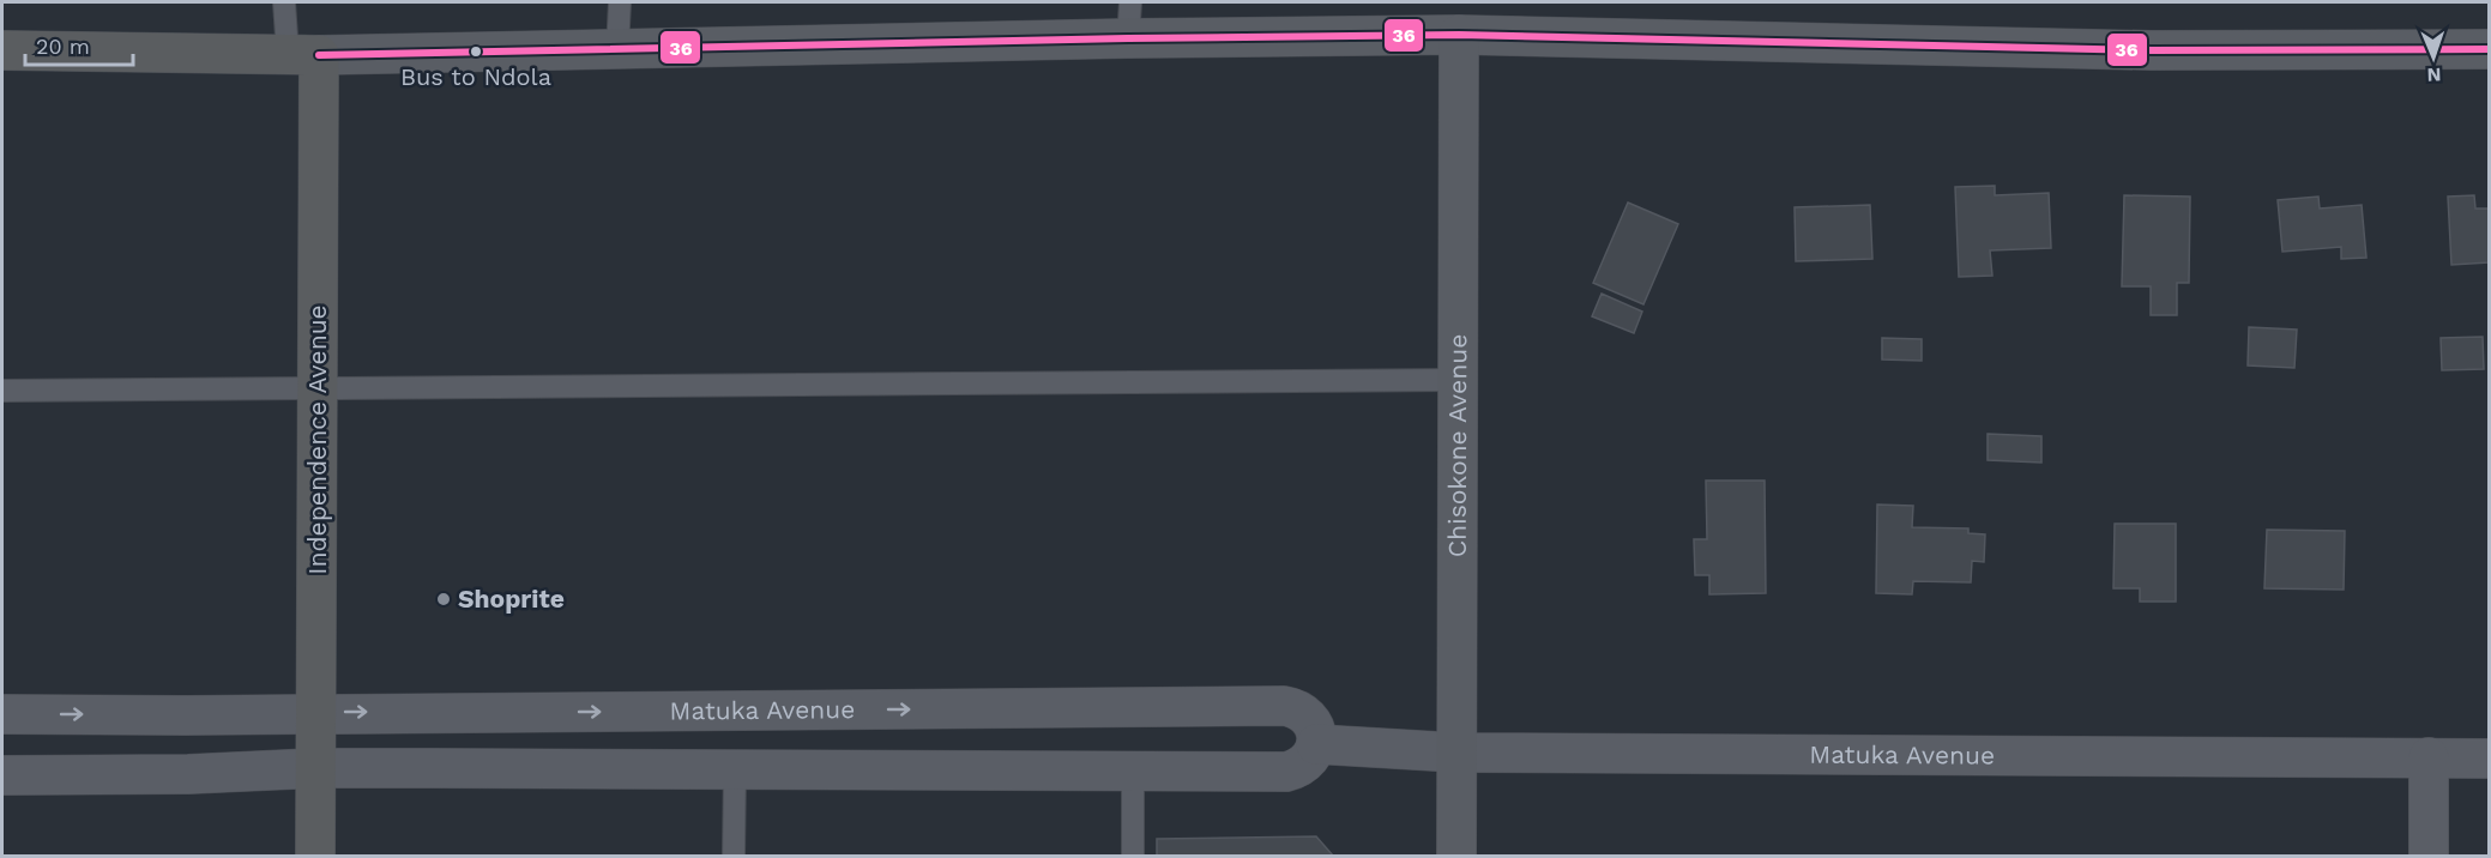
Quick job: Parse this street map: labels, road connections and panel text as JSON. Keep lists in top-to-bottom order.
{
  "streets": {
    "highway": ["Independence Avenue"],
    "main road": ["Chisokone Avenue"],
    "street": ["Matuka Avenue"]
  },
  "crossings": [
    ["Independence Avenue", "Matuka Avenue"],
    ["Chisokone Avenue", "Matuka Avenue"]
  ],
  "places": ["Bus to Ndola", "Shoprite"],
  "lines": ["transit line 36"],
  "scale_bar": "20 m",
  "north": "bottom"
}
